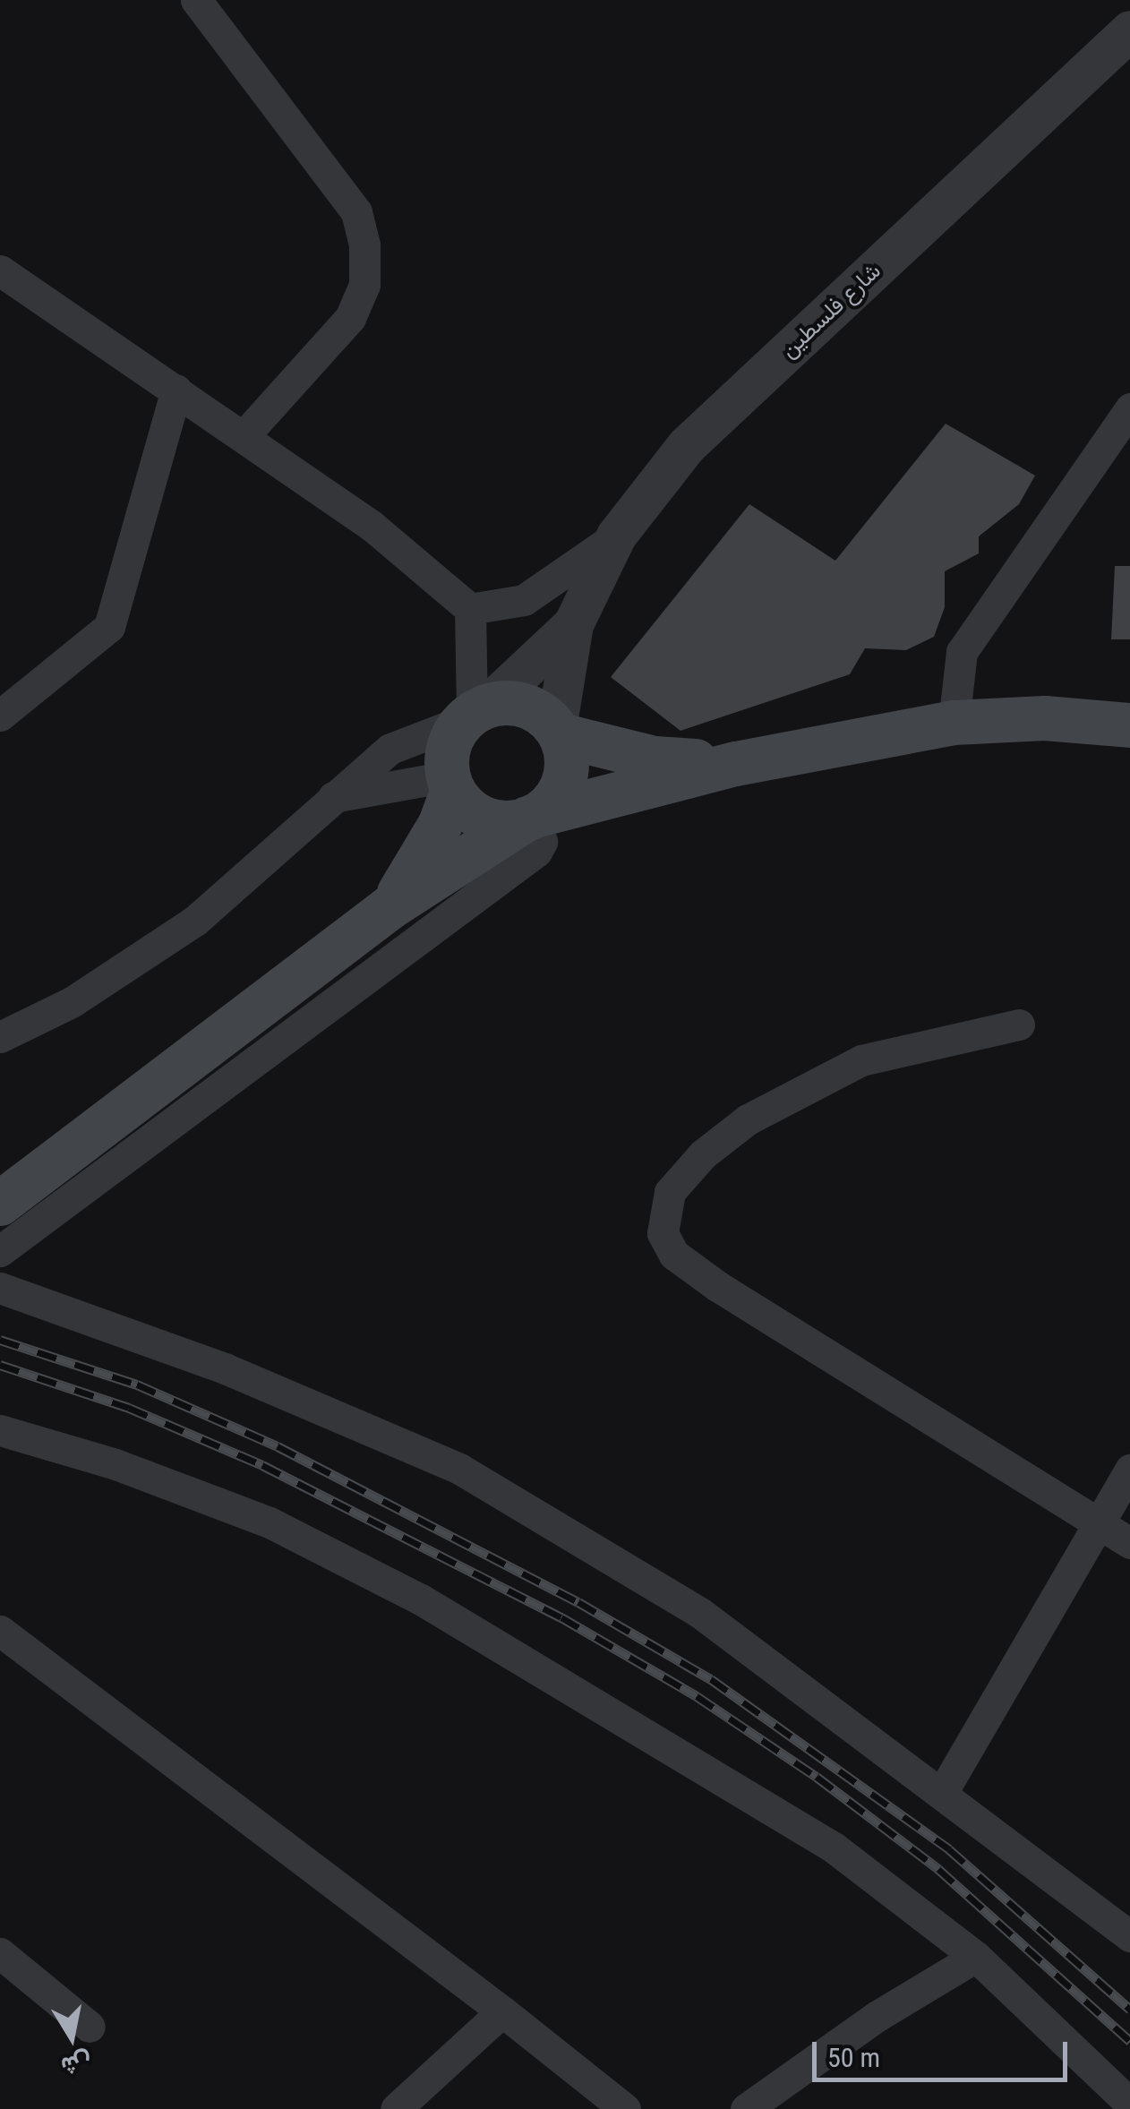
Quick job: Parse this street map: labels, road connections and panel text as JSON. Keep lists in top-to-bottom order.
{
  "streets": {
    "street": ["شارع فلسطين"]
  },
  "scale_bar": "50 m",
  "north": "bottom"
}
